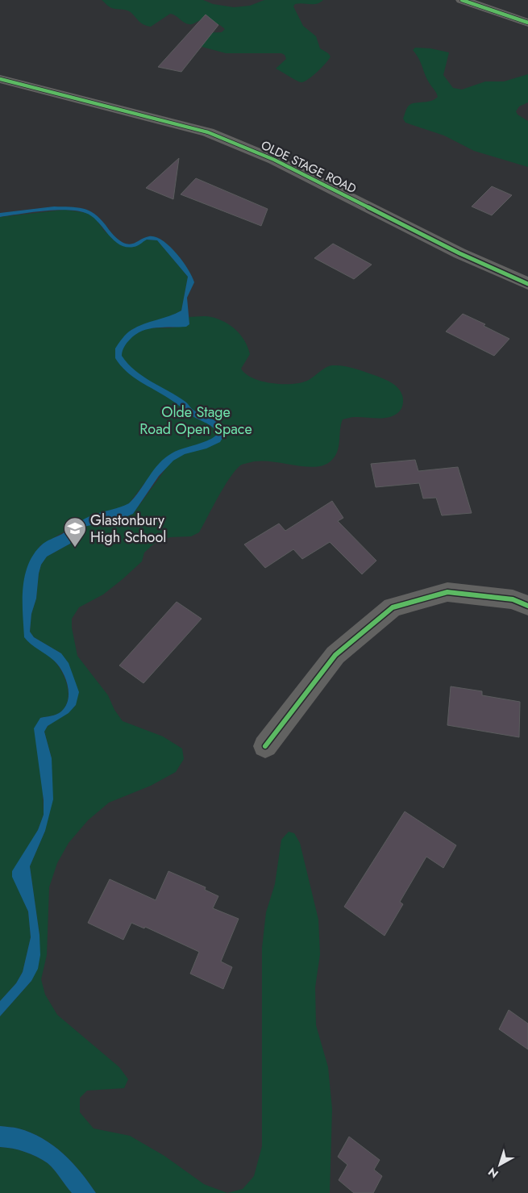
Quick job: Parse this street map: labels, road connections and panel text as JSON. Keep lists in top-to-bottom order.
{
  "streets": {
    "street": ["OLDE STAGE ROAD"]
  },
  "parks": ["Olde Stage Road Open Space"],
  "places": {
    "school or university": ["Glastonbury High School"]
  },
  "north": "bottom left"
}
